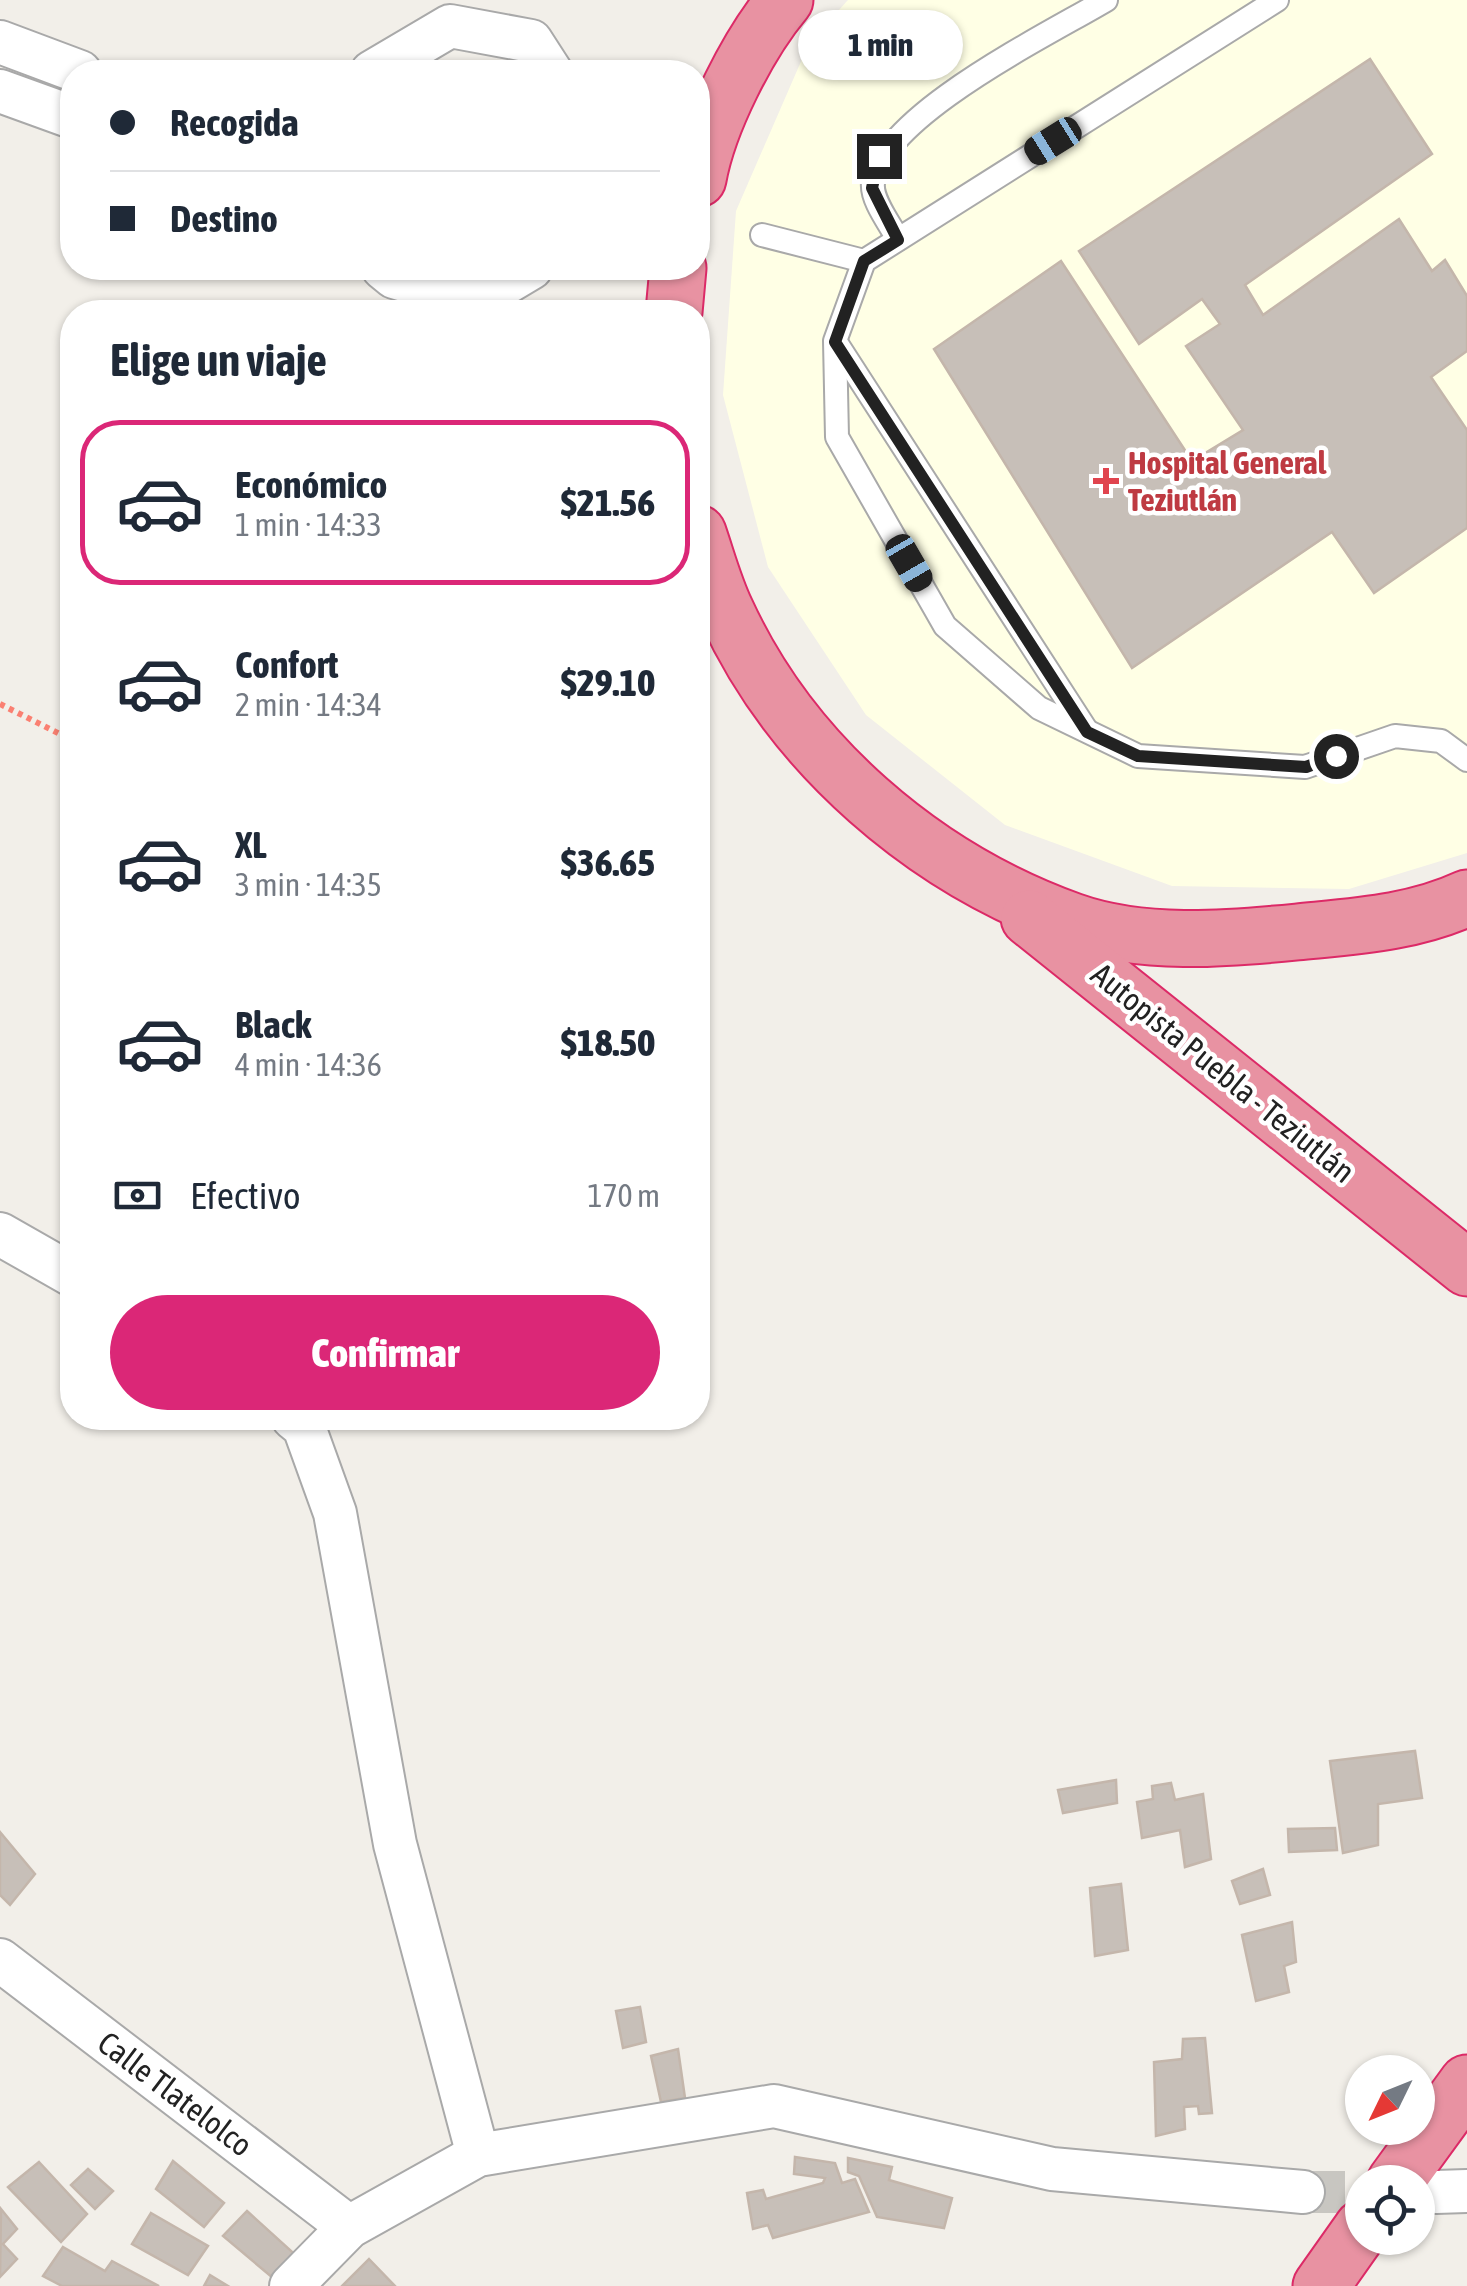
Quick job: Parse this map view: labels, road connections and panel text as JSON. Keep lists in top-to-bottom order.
{
  "streets": {
    "highway": ["Autopista Puebla - Teziutlán"],
    "street": ["Calle Tlatelolco"]
  },
  "places": {
    "health": ["Hospital General Teziutlán"]
  },
  "north": "bottom left",
  "page": {
    "bubble": "1 min",
    "banner": ["Recogida", "Destino"],
    "heading": "Elige un viaje",
    "list": [
      {
        "name": "Económico",
        "note": "1 min · 14:33",
        "value": "$21.56"
      },
      {
        "name": "Confort",
        "note": "2 min · 14:34",
        "value": "$29.10"
      },
      {
        "name": "XL",
        "note": "3 min · 14:35",
        "value": "$36.65"
      },
      {
        "name": "Black",
        "note": "4 min · 14:36",
        "value": "$18.50"
      }
    ],
    "pay": ["Efectivo", "170 m"],
    "buttons": "Confirmar"
  }
}
